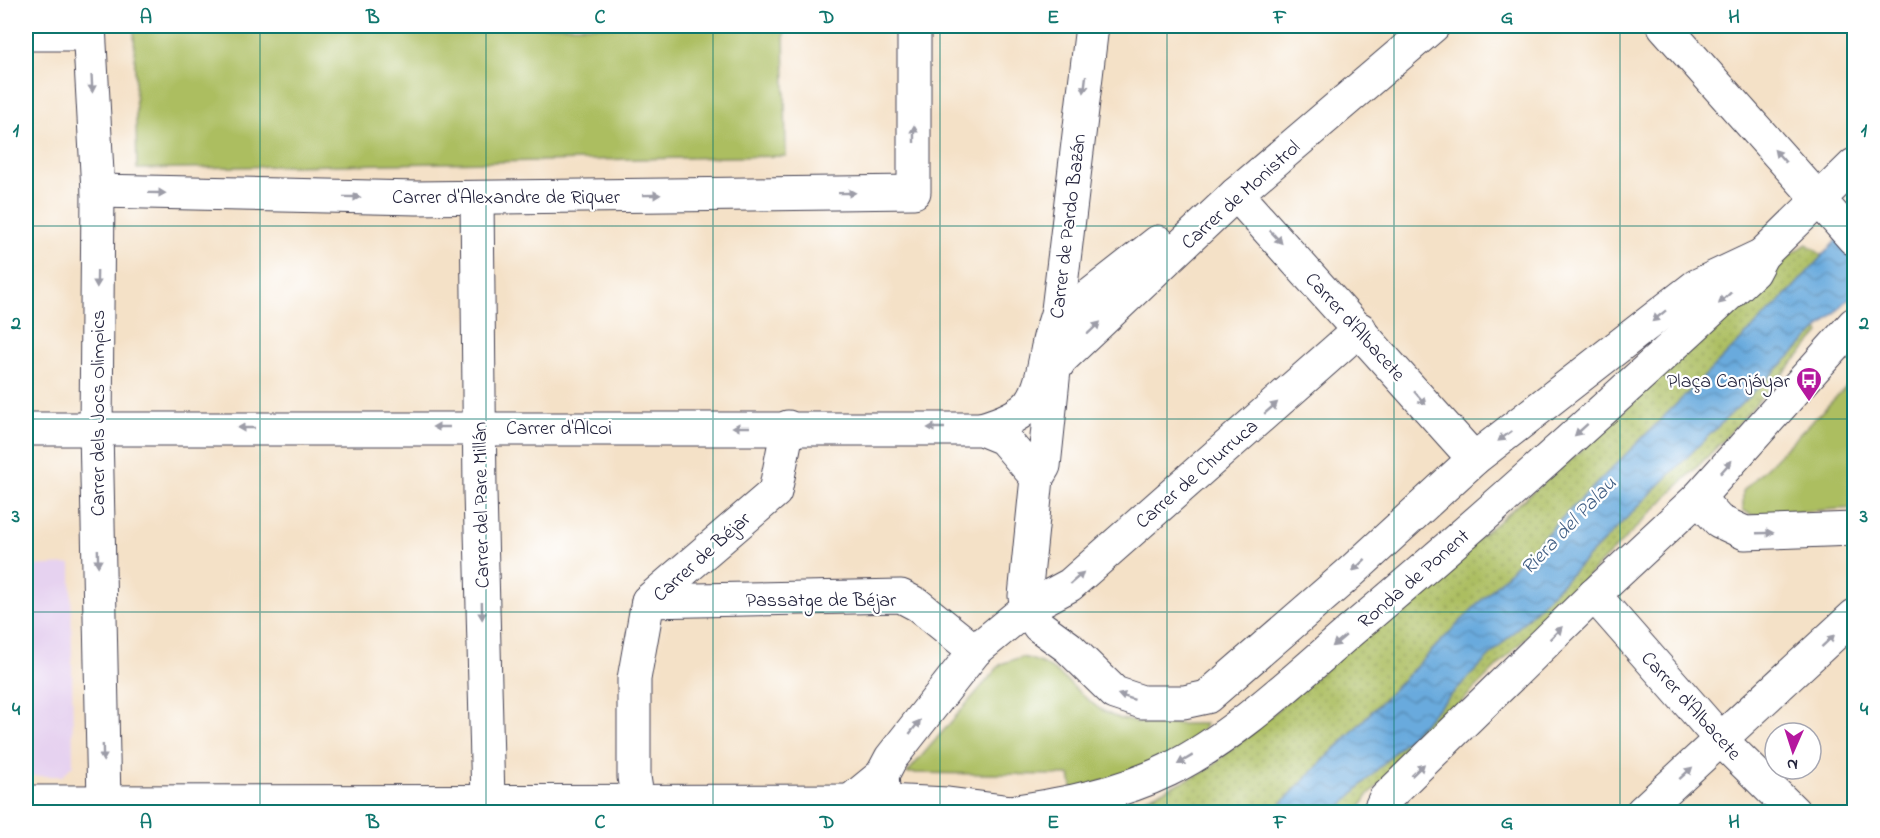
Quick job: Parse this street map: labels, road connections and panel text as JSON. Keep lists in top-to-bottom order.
{
  "streets": {
    "street": [
      "Carrer de Monistrol",
      "Carrer d'Alexandre de Riquer",
      "Carrer de Pardo Bazán",
      "Carrer d'Albacete",
      "Carrer dels Jocs Olimpics",
      "Carrer d'Alcoi",
      "Carrer de Churruca",
      "Carrer del Pare Millán",
      "Carrer de Béjar",
      "Ronda de Ponent",
      "Passatge de Béjar"
    ]
  },
  "crossings": [
    ["Carrer de Monistrol", "Carrer de Pardo Bazán"],
    ["Carrer de Monistrol", "Carrer d'Albacete"],
    ["Carrer de Monistrol", "Carrer d'Alcoi"],
    ["Carrer d'Alexandre de Riquer", "Carrer dels Jocs Olimpics"],
    ["Carrer d'Alexandre de Riquer", "Carrer del Pare Millán"],
    ["Carrer de Pardo Bazán", "Carrer d'Alcoi"],
    ["Carrer d'Albacete", "Carrer de Churruca"],
    ["Carrer d'Albacete", "Ronda de Ponent"],
    ["Carrer dels Jocs Olimpics", "Carrer d'Alcoi"],
    ["Carrer dels Jocs Olimpics", "Ronda de Ponent"],
    ["Carrer d'Alcoi", "Carrer del Pare Millán"],
    ["Carrer d'Alcoi", "Carrer de Béjar"],
    ["Carrer de Churruca", "Ronda de Ponent"],
    ["Carrer de Churruca", "Passatge de Béjar"],
    ["Carrer del Pare Millán", "Ronda de Ponent"],
    ["Carrer de Béjar", "Ronda de Ponent"],
    ["Carrer de Béjar", "Passatge de Béjar"]
  ],
  "one_way": [
    "Carrer d'Alexandre de Riquer",
    "Carrer de Pardo Bazán",
    "Carrer d'Albacete",
    "Carrer dels Jocs Olimpics",
    "Carrer d'Alcoi",
    "Carrer de Churruca",
    "Carrer del Pare Millán"
  ],
  "water": ["Riera del Palau"],
  "places": {
    "bus stop": ["Plaça Canjáyar"]
  },
  "north": "bottom",
  "grid": {
    "columns": [
      "A",
      "B",
      "C",
      "D",
      "E",
      "F",
      "G",
      "H"
    ],
    "rows": [
      "1",
      "2",
      "3",
      "4"
    ]
  }
}
